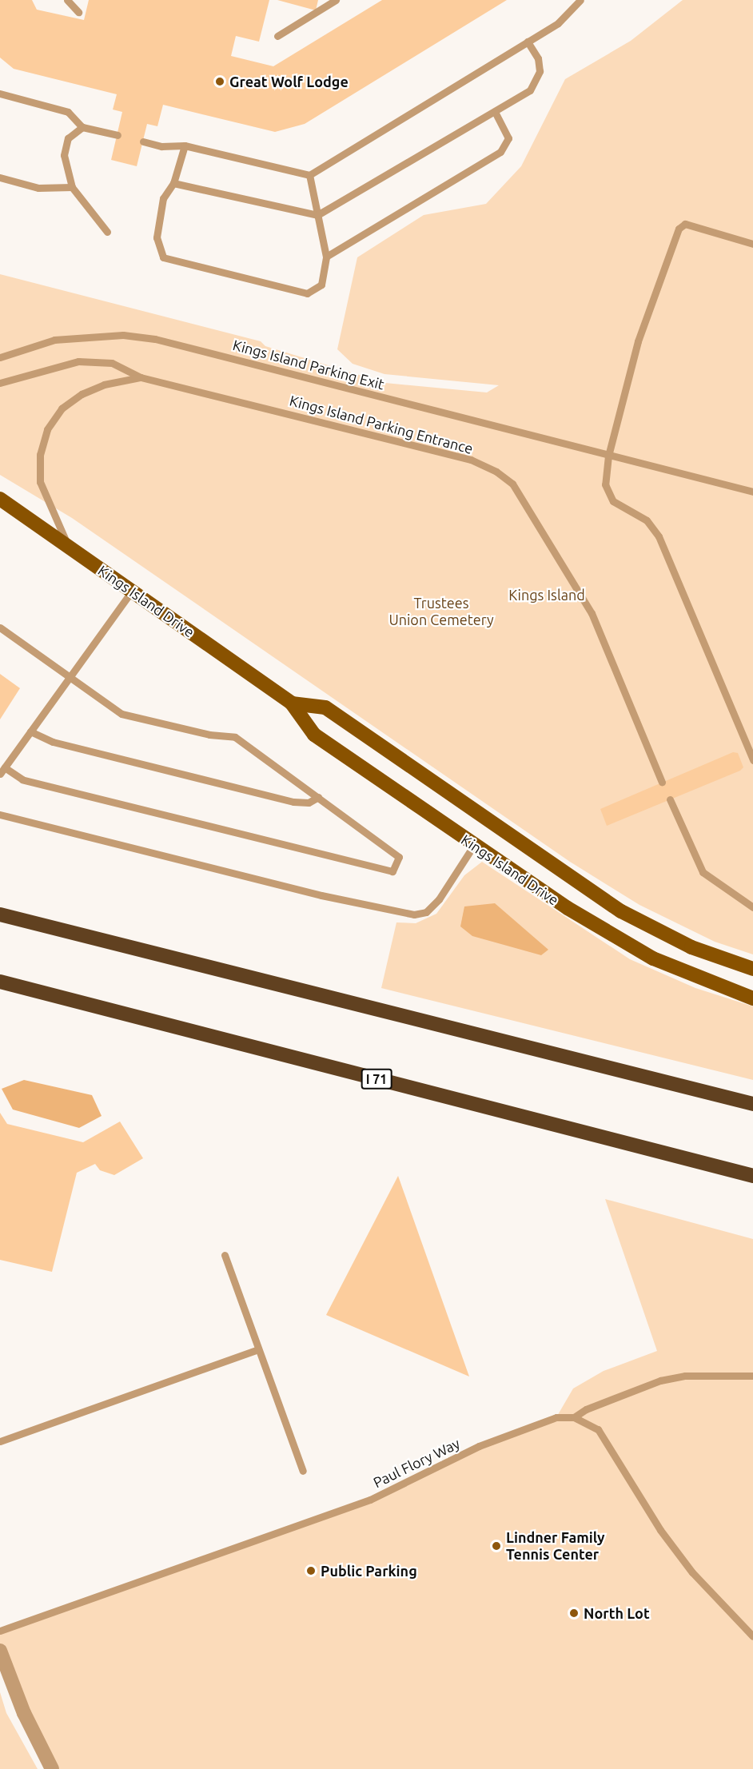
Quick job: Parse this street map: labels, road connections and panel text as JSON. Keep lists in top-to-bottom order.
{
  "streets": {
    "highway": ["I 71"],
    "main road": ["Kings Island Drive"],
    "lane": ["Kings Island Parking Exit", "Kings Island Parking Entrance", "Paul Flory Way"]
  },
  "parks": ["Kings Island", "Trustees Union Cemetery"],
  "places": [
    "Great Wolf Lodge",
    "Lindner Family Tennis Center",
    "Public Parking",
    "North Lot"
  ]
}
